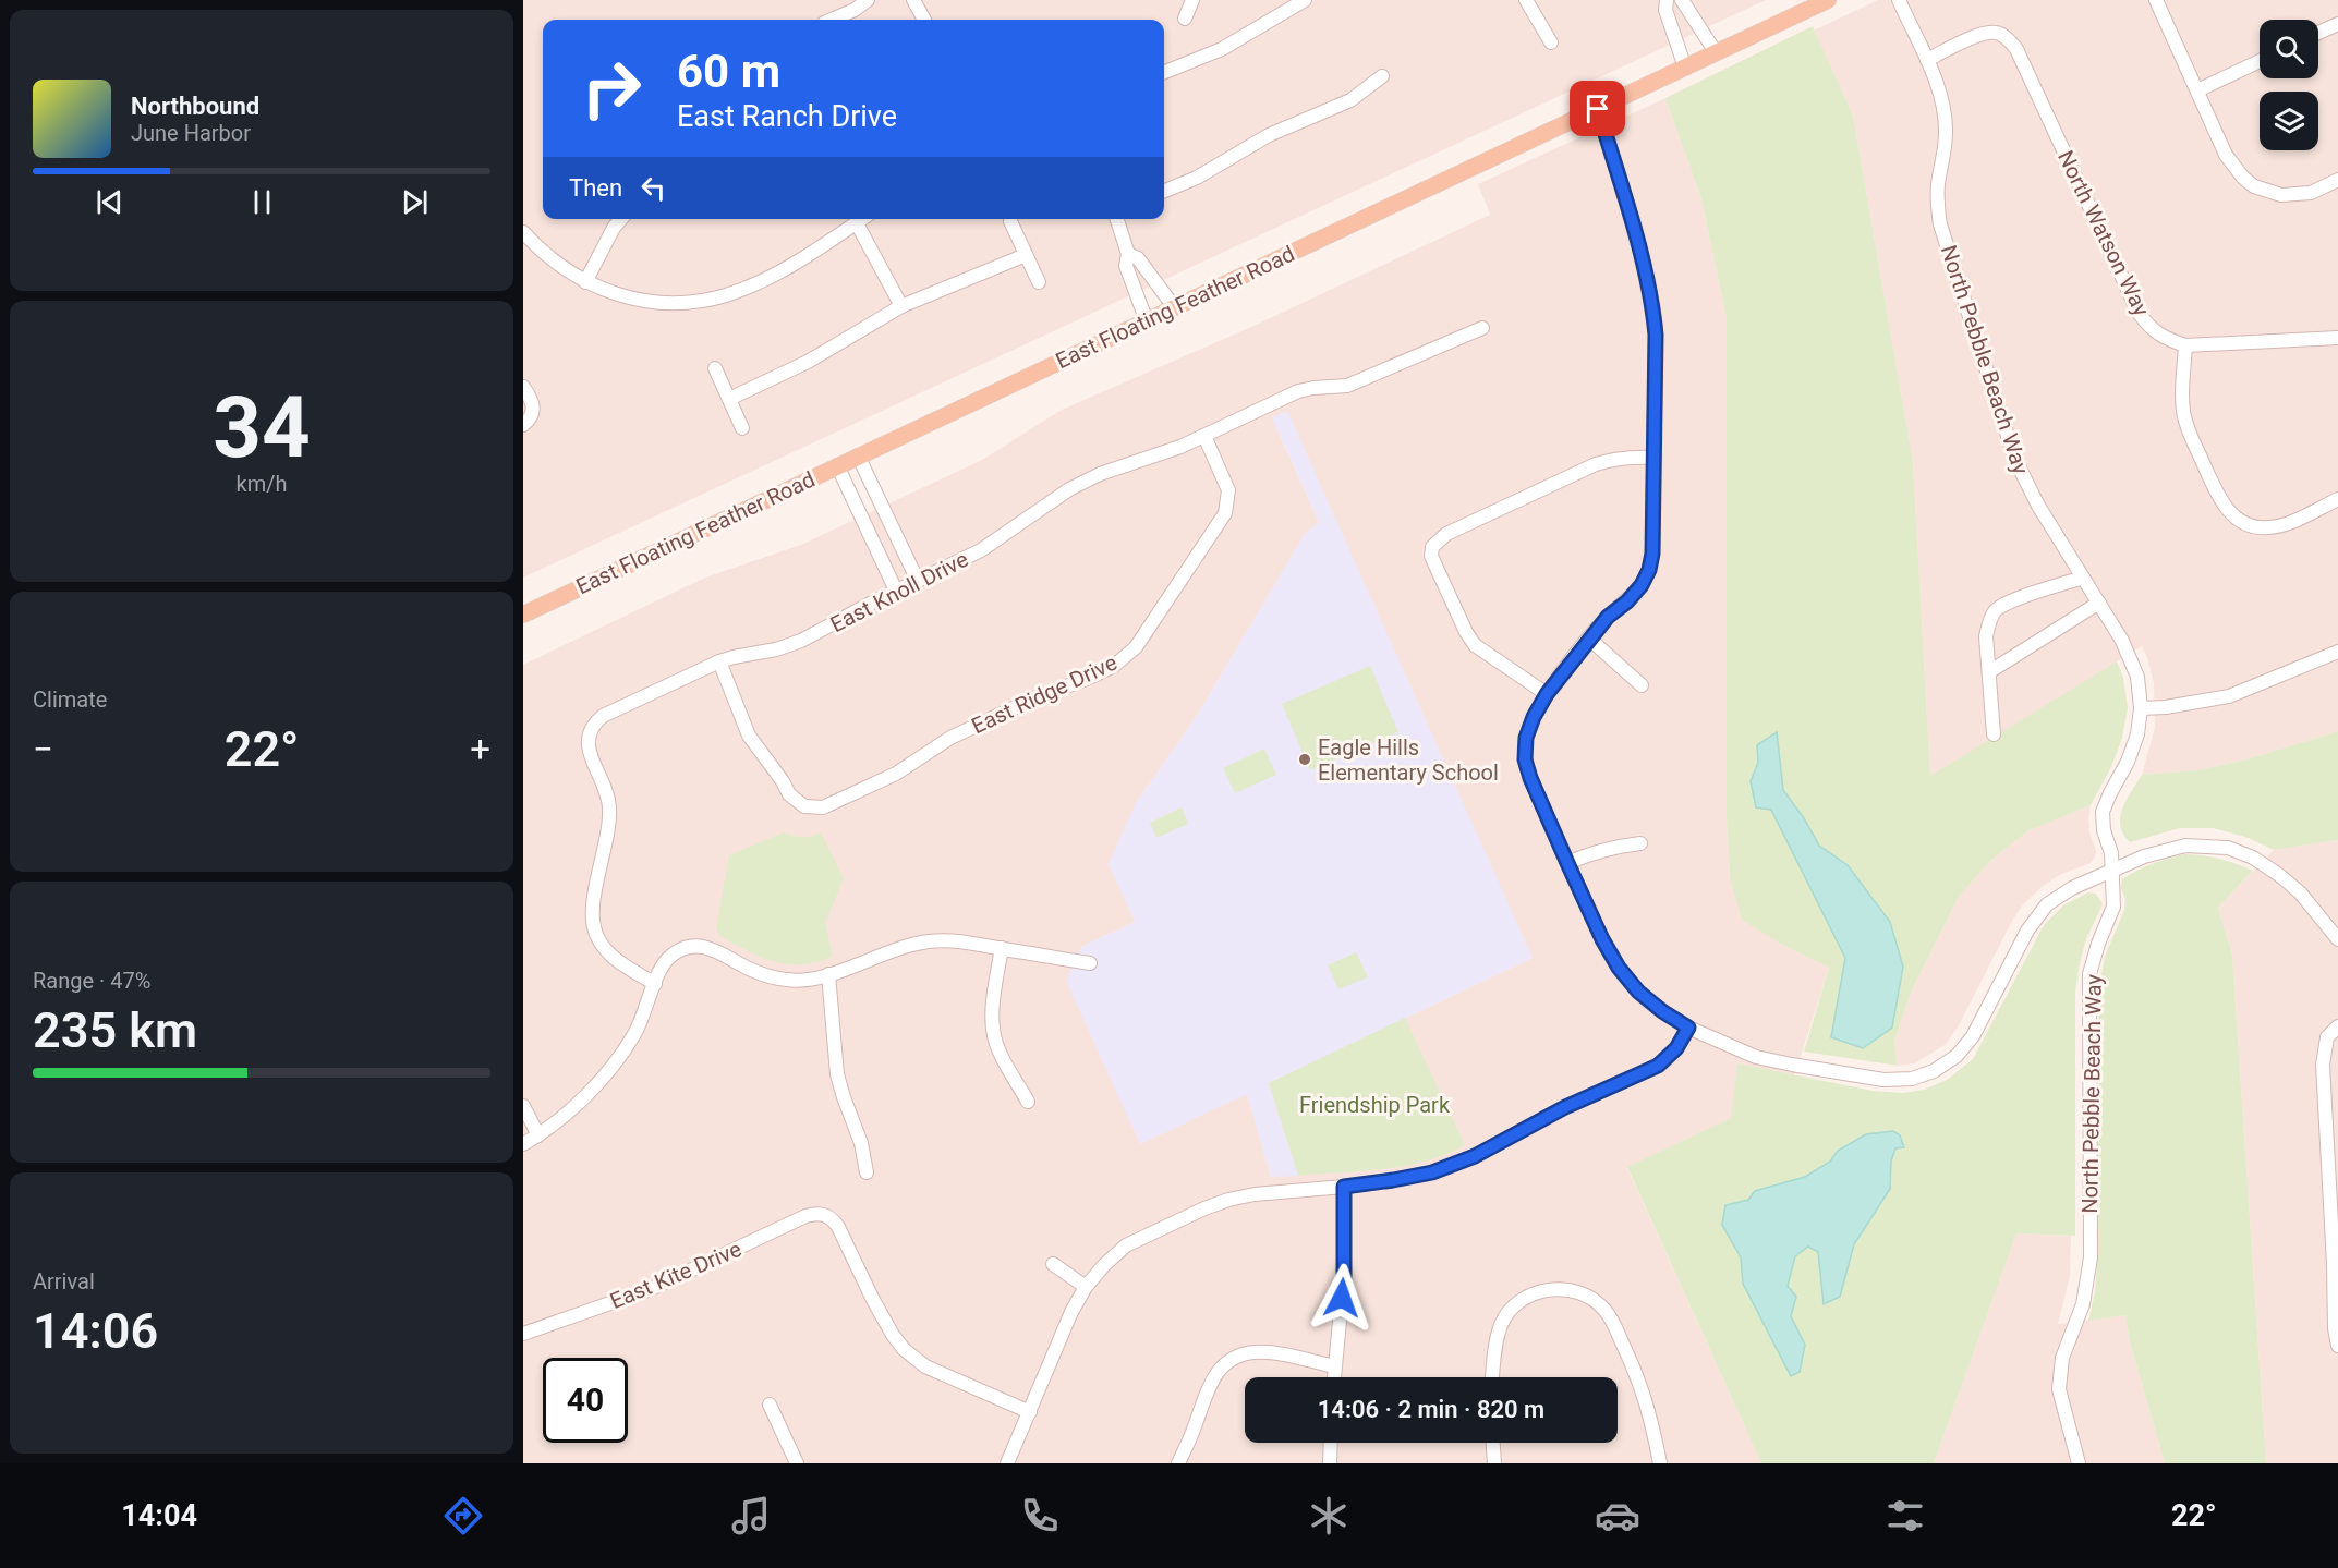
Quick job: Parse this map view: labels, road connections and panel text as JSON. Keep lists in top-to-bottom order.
{
  "streets": {
    "main road": ["East Floating Feather Road"],
    "street": [
      "North Watson Way",
      "North Pebble Beach Way",
      "East Knoll Drive",
      "East Ridge Drive",
      "East Kite Drive"
    ]
  },
  "crossings": [
    ["North Watson Way", "North Pebble Beach Way"],
    ["East Knoll Drive", "East Ridge Drive"]
  ],
  "parks": ["Friendship Park"],
  "places": ["Eagle Hills Elementary School"],
  "page": {
    "turn": ["60 m", "East Ranch Drive"],
    "song": ["Northbound", "June Harbor"],
    "then": "Then",
    "tile": [
      ["34", "km/h"],
      "Climate",
      ["Range · 47%", "235 km"],
      ["Arrival", "14:06"]
    ],
    "heat": ["−", "22°", "+"],
    "limit": "40",
    "trip": "14:06 · 2 min · 820 m",
    "tabs": ["14:04", "22°"]
  }
}
